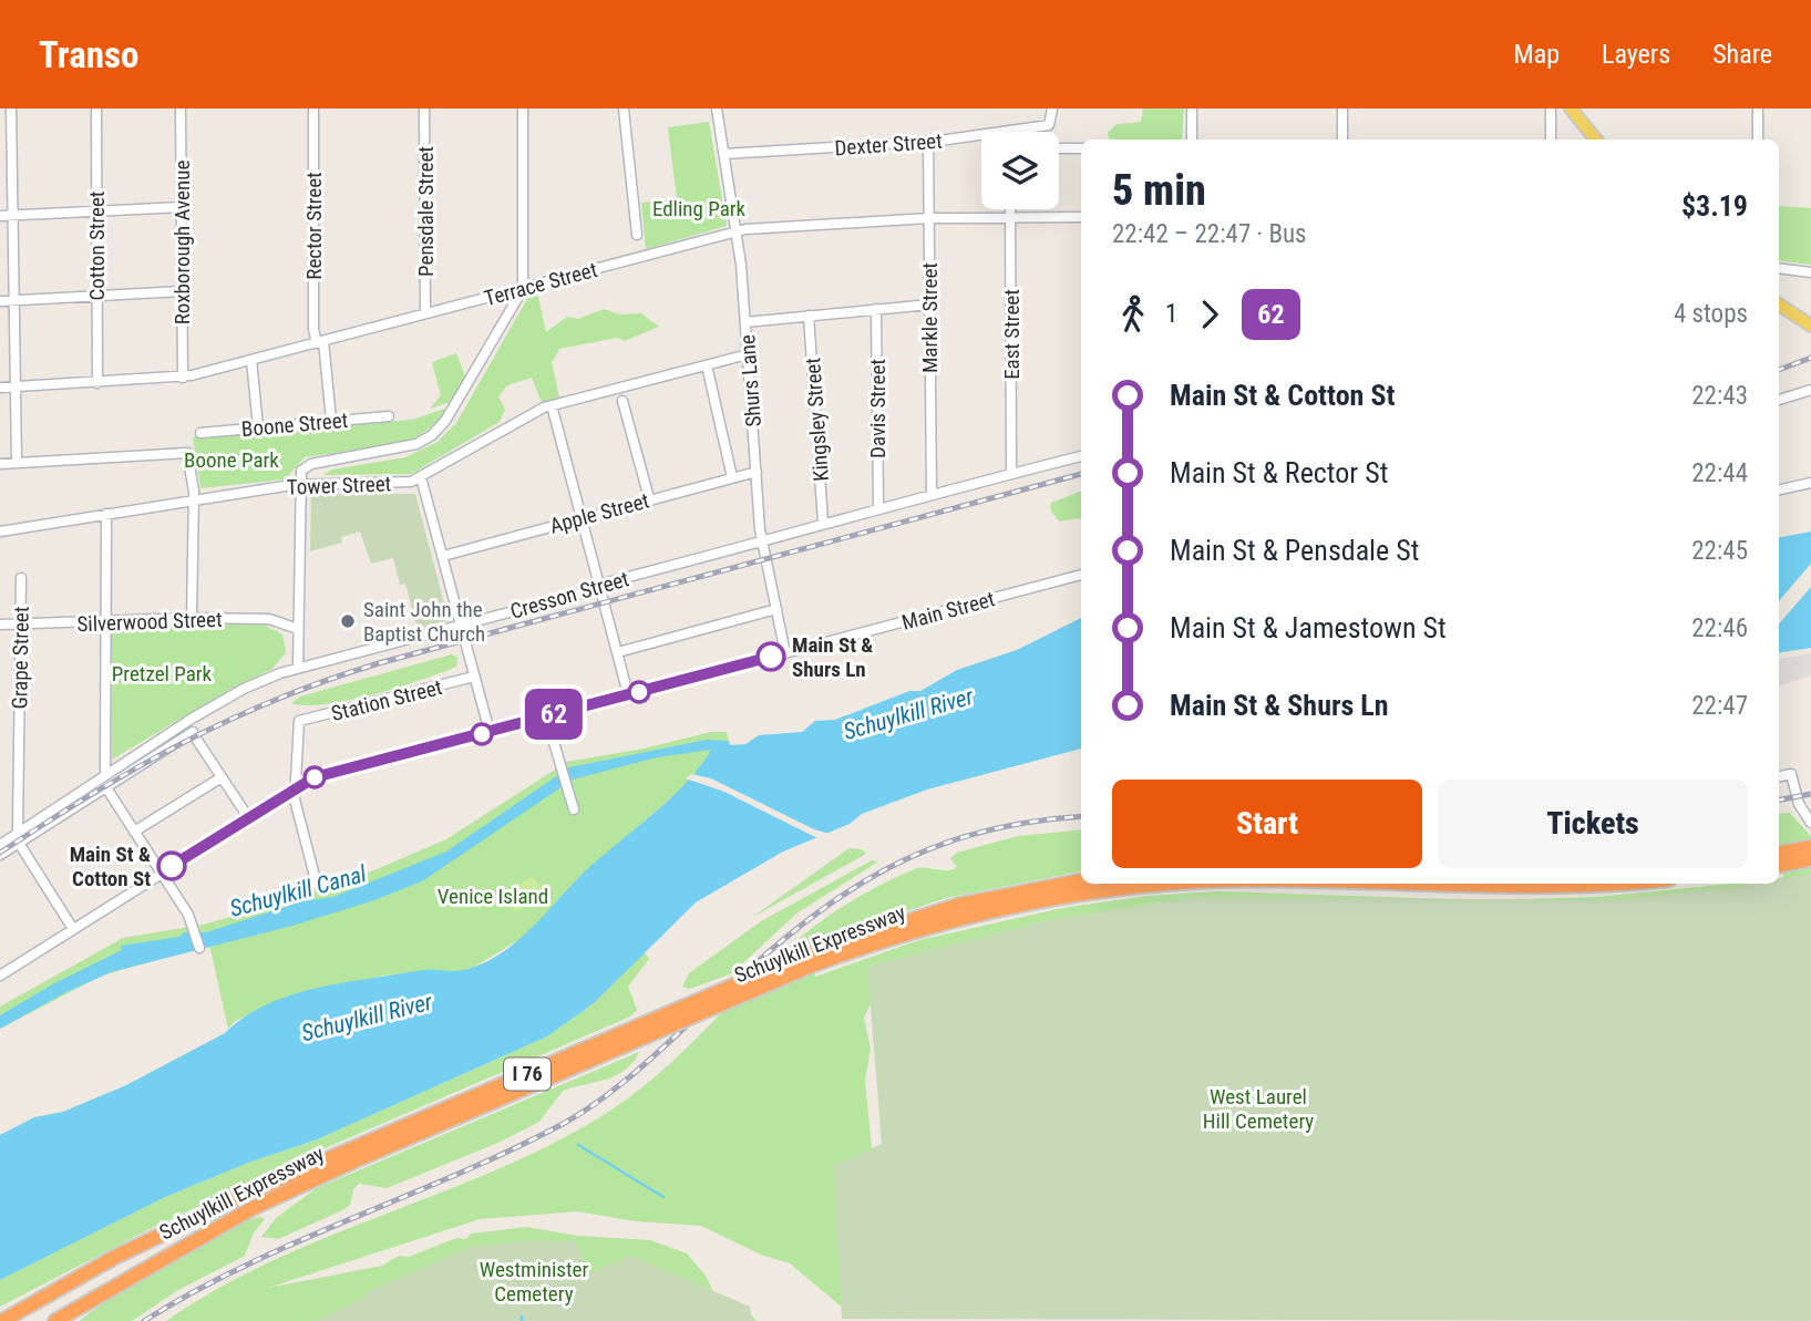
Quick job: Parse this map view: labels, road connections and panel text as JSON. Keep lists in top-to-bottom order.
{
  "streets": {
    "highway": ["Schuylkill Expressway", "I 76"],
    "street": [
      "Dexter Street",
      "Pensdale Street",
      "Rector Street",
      "Roxborough Avenue",
      "Cotton Street",
      "Terrace Street",
      "Markle Street",
      "East Street",
      "Shurs Lane",
      "Davis Street",
      "Kingsley Street",
      "Boone Street",
      "Tower Street",
      "Apple Street",
      "Cresson Street",
      "Main Street",
      "Silverwood Street",
      "Grape Street",
      "Station Street"
    ]
  },
  "crossings": [
    ["Dexter Street", "Markle Street"],
    ["Dexter Street", "Shurs Lane"],
    ["Pensdale Street", "Terrace Street"],
    ["Rector Street", "Terrace Street"],
    ["Rector Street", "Boone Street"],
    ["Roxborough Avenue", "Terrace Street"],
    ["Cotton Street", "Terrace Street"],
    ["Terrace Street", "Markle Street"],
    ["Terrace Street", "East Street"],
    ["Terrace Street", "Shurs Lane"],
    ["Markle Street", "Cresson Street"],
    ["East Street", "Cresson Street"],
    ["Shurs Lane", "Tower Street"],
    ["Shurs Lane", "Apple Street"],
    ["Shurs Lane", "Cresson Street"],
    ["Shurs Lane", "Main Street"],
    ["Davis Street", "Cresson Street"],
    ["Kingsley Street", "Cresson Street"],
    ["Main Street", "Station Street"],
    ["Silverwood Street", "Grape Street"]
  ],
  "water": ["Schuylkill River", "Schuylkill Canal"],
  "parks": [
    "Edling Park",
    "Boone Park",
    "Pretzel Park",
    "Venice Island",
    "West Laurel Hill Cemetery",
    "Westminister Cemetery"
  ],
  "places": ["Saint John the Baptist Church", "Main St & Shurs Ln", "Main St & Cotton St"],
  "lines": ["bus line 62"],
  "page": {
    "header": "Transo",
    "nav": ["Map", "Layers", "Share"],
    "on_map": "62",
    "heading": ["5 min", "22:42 – 22:47 · Bus", "$3.19"],
    "legs": ["1", "62", "4 stops"],
    "list": [
      {
        "name": "Main St & Cotton St",
        "value": "22:43"
      },
      {
        "name": "Main St & Rector St",
        "value": "22:44"
      },
      {
        "name": "Main St & Pensdale St",
        "value": "22:45"
      },
      {
        "name": "Main St & Jamestown St",
        "value": "22:46"
      },
      {
        "name": "Main St & Shurs Ln",
        "value": "22:47"
      }
    ],
    "buttons": ["Start", "Tickets"]
  }
}
